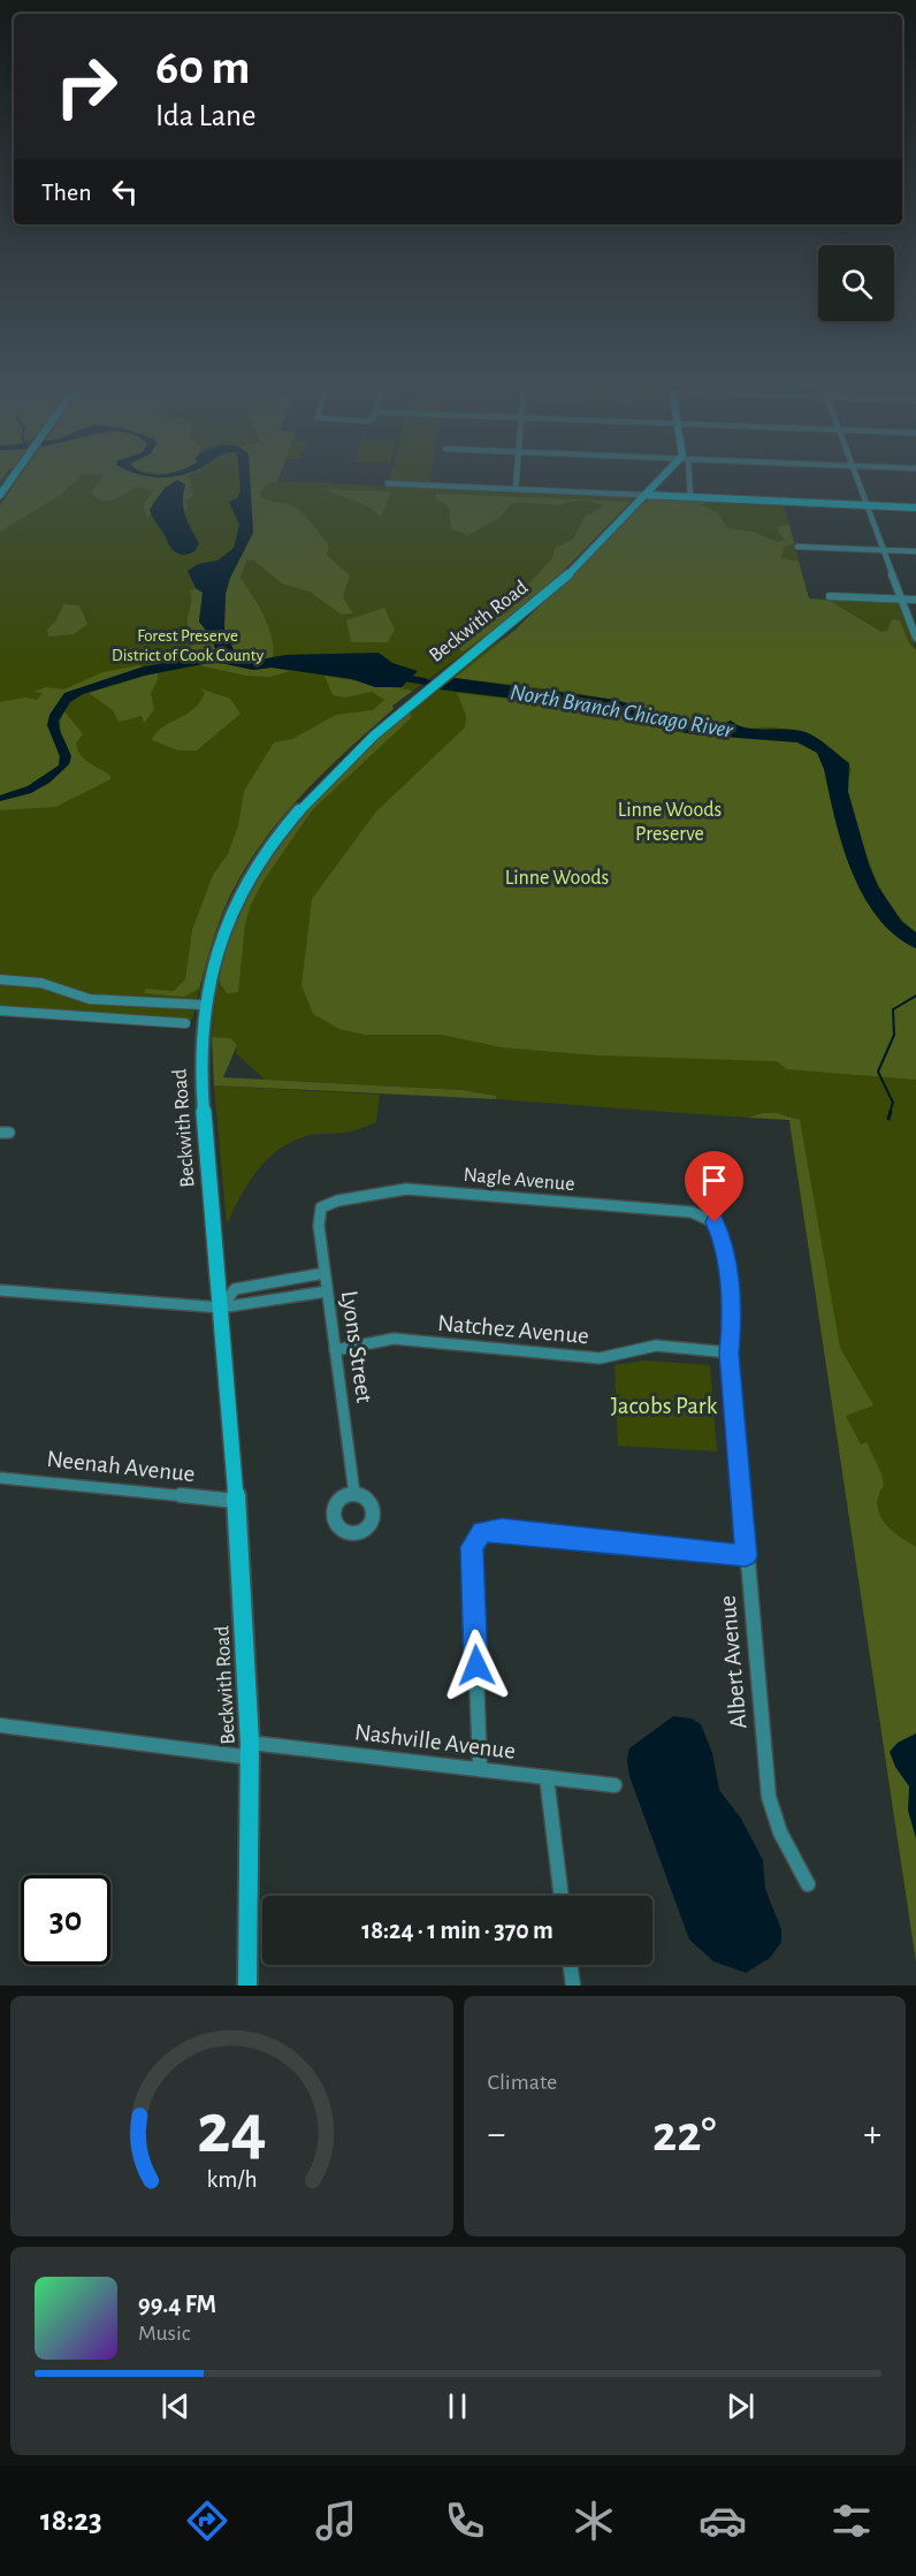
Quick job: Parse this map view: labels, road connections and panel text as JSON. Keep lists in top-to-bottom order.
{
  "streets": {
    "street": [
      "Beckwith Road",
      "Nagle Avenue",
      "Natchez Avenue",
      "Lyons Street",
      "Neenah Avenue",
      "Albert Avenue",
      "Nashville Avenue"
    ]
  },
  "crossings": [
    ["Beckwith Road", "Neenah Avenue"],
    ["Beckwith Road", "Nashville Avenue"],
    ["Nagle Avenue", "Lyons Street"],
    ["Nagle Avenue", "Albert Avenue"],
    ["Natchez Avenue", "Lyons Street"],
    ["Natchez Avenue", "Albert Avenue"]
  ],
  "water": ["North Branch Chicago River"],
  "parks": [
    "Forest Preserve District of Cook County",
    "Linne Woods Preserve",
    "Linne Woods",
    "Jacobs Park"
  ],
  "page": {
    "turn": ["60 m", "Ida Lane"],
    "then": "Then",
    "limit": "30",
    "trip": "18:24 · 1 min · 370 m",
    "tile": "Climate",
    "heat": ["−", "22°", "+"],
    "song": ["99.4 FM", "Music"],
    "tabs": "18:23",
    "gauge": ["24", "km/h"]
  }
}
